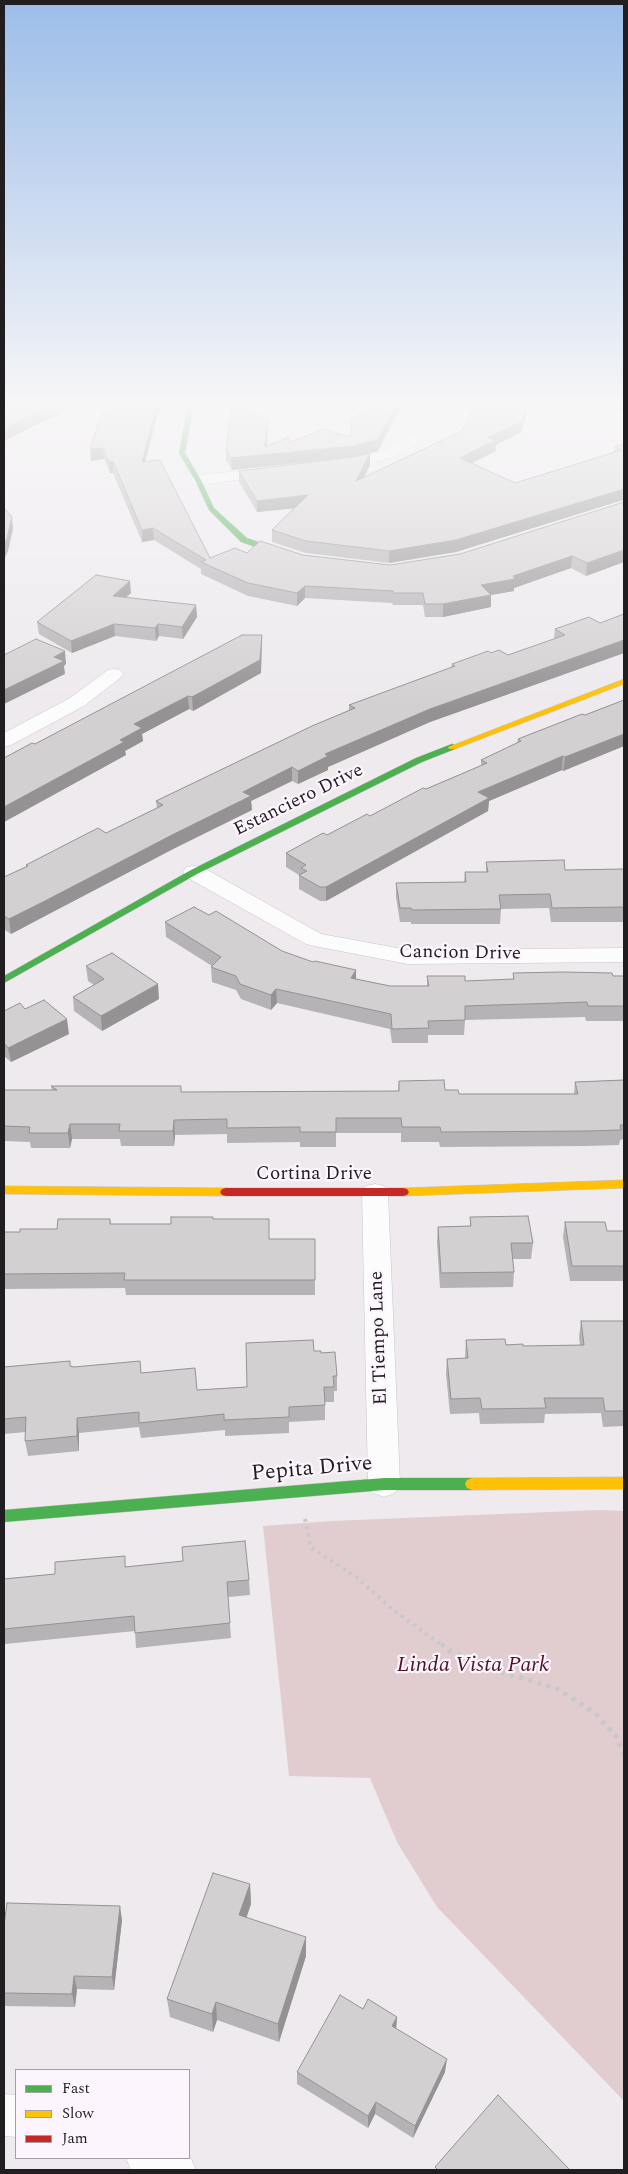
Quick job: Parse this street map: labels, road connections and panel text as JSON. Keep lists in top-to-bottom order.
{
  "streets": {
    "street": [
      "Estanciero Drive",
      "Cancion Drive",
      "Cortina Drive",
      "El Tiempo Lane",
      "Pepita Drive"
    ]
  },
  "crossings": [
    ["Estanciero Drive", "Cancion Drive"],
    ["Cortina Drive", "El Tiempo Lane"],
    ["El Tiempo Lane", "Pepita Drive"]
  ],
  "parks": ["Linda Vista Park"],
  "legend": ["Fast", "Slow", "Jam"]
}
